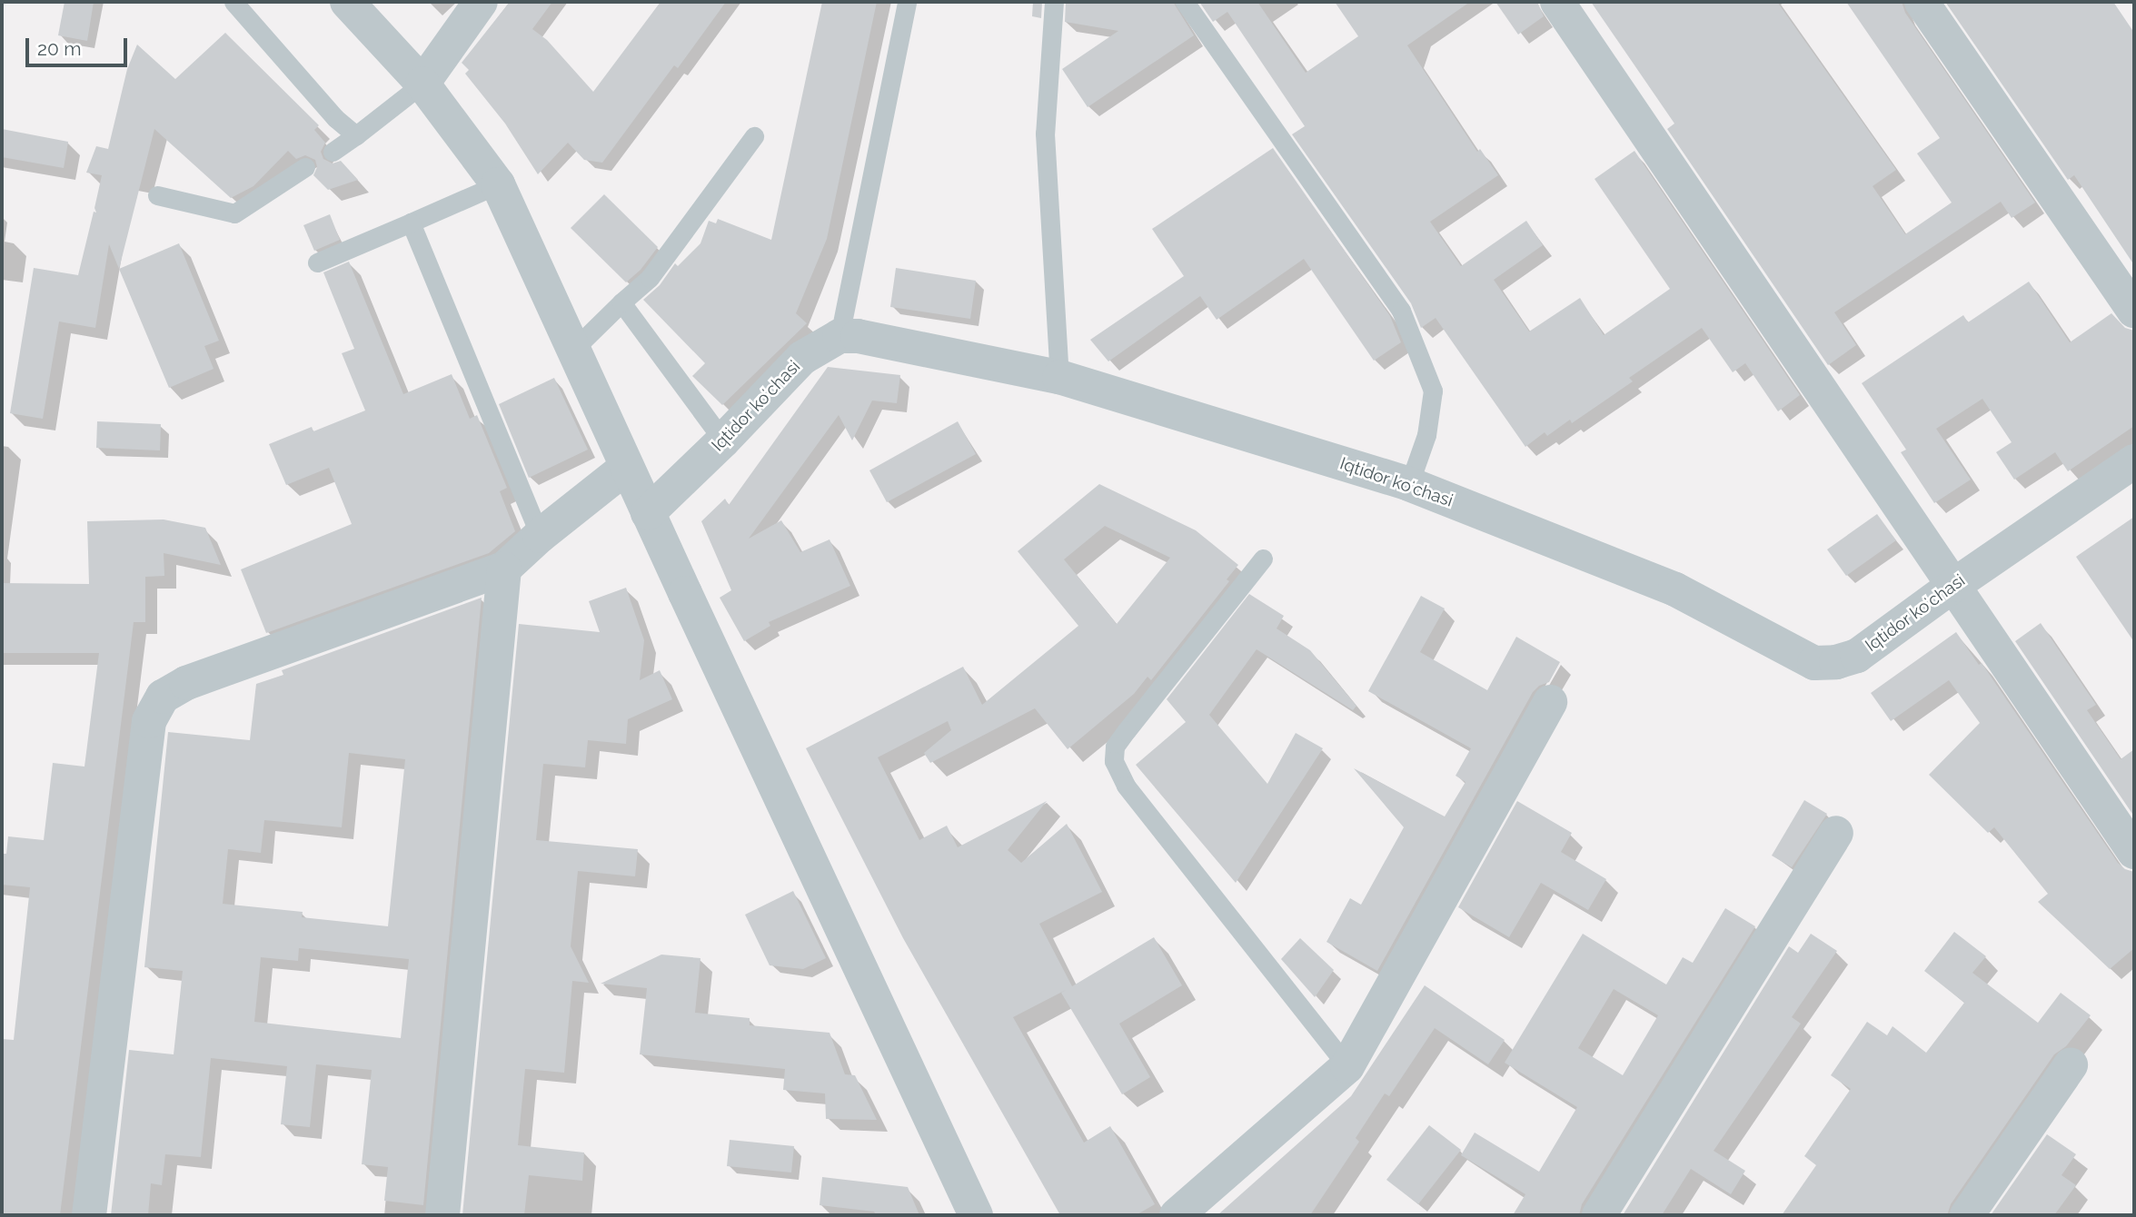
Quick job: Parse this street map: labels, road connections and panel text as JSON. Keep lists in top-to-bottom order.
{
  "streets": {
    "street": ["Iqtidor koʻchasi"]
  },
  "scale_bar": "20 m"
}
